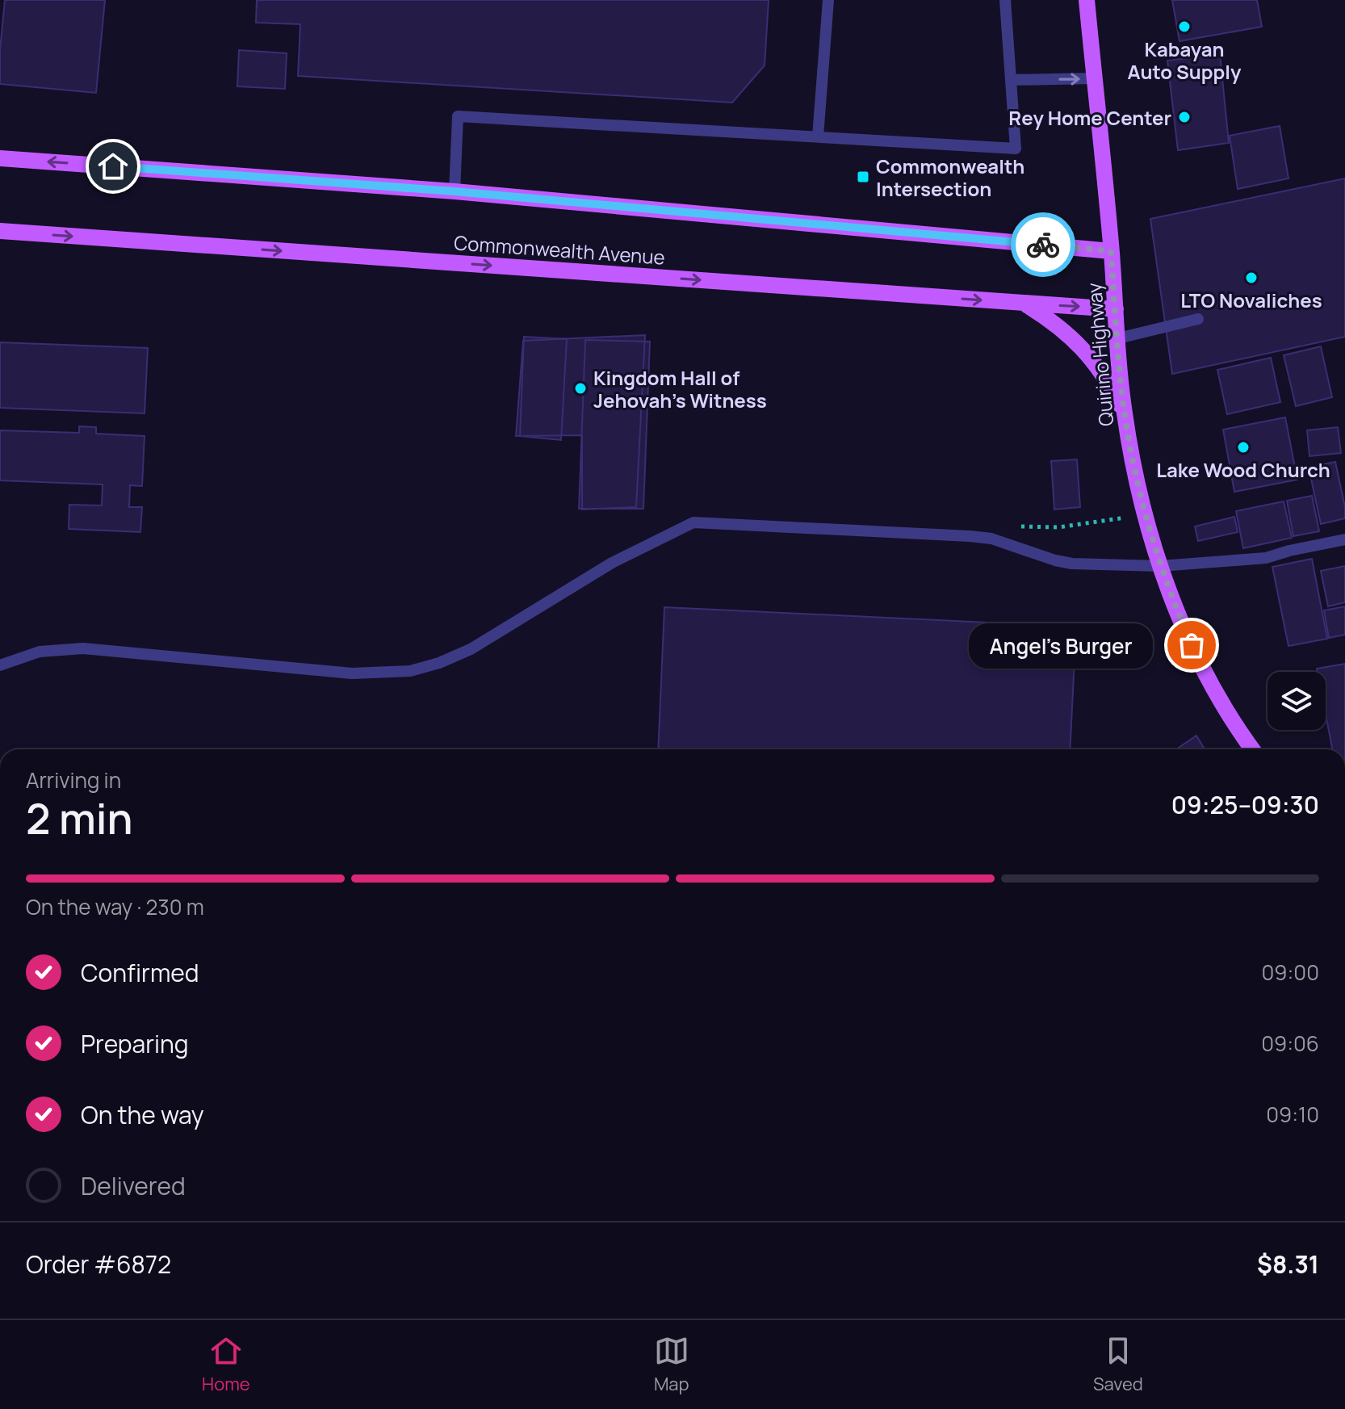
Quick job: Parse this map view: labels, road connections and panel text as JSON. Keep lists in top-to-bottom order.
{
  "streets": {
    "main road": ["Commonwealth Avenue", "Quirino Highway"]
  },
  "crossings": [
    ["Commonwealth Avenue", "Quirino Highway"]
  ],
  "places": {
    "other": [
      "Kabayan Auto Supply",
      "Rey Home Center",
      "LTO Novaliches",
      "Kingdom Hall of Jehovah's Witness",
      "Lake Wood Church",
      "Angel's Burger"
    ],
    "transit": ["Commonwealth Intersection"]
  },
  "page": {
    "bubble": "Angel's Burger",
    "heading": ["2 min", "Arriving in", "09:25–09:30"],
    "panel": ["Order #6872", "$8.31"],
    "bar": "On the way · 230 m",
    "list": [
      ["Confirmed", "09:00"],
      ["Preparing", "09:06"],
      ["On the way", "09:10"],
      "Delivered"
    ],
    "tabs": ["Home", "Map", "Saved"]
  }
}
